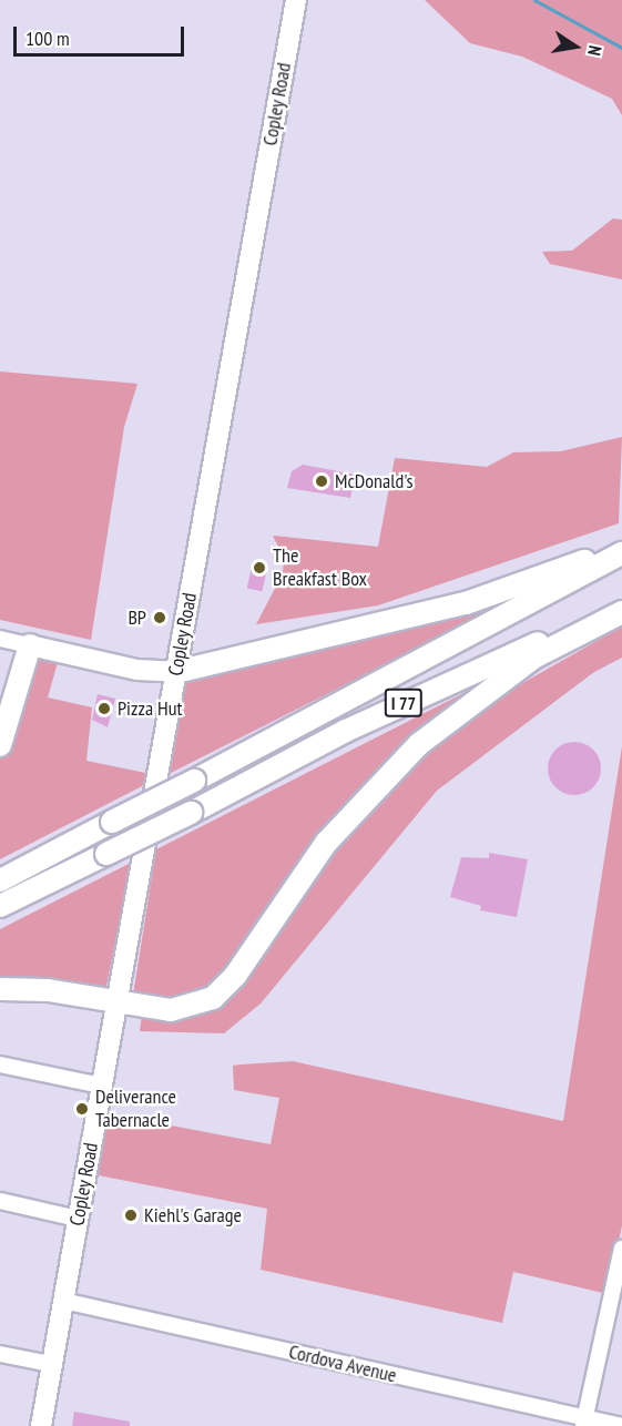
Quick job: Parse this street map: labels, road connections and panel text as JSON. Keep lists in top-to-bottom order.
{
  "streets": {
    "highway": ["I 77"],
    "main road": ["Copley Road"],
    "street": ["Cordova Avenue"]
  },
  "crossings": [
    ["Copley Road", "Cordova Avenue"]
  ],
  "places": [
    "McDonald's",
    "The Breakfast Box",
    "BP",
    "Pizza Hut",
    "Deliverance Tabernacle",
    "Kiehl's Garage"
  ],
  "scale_bar": "100 m",
  "north": "right"
}
